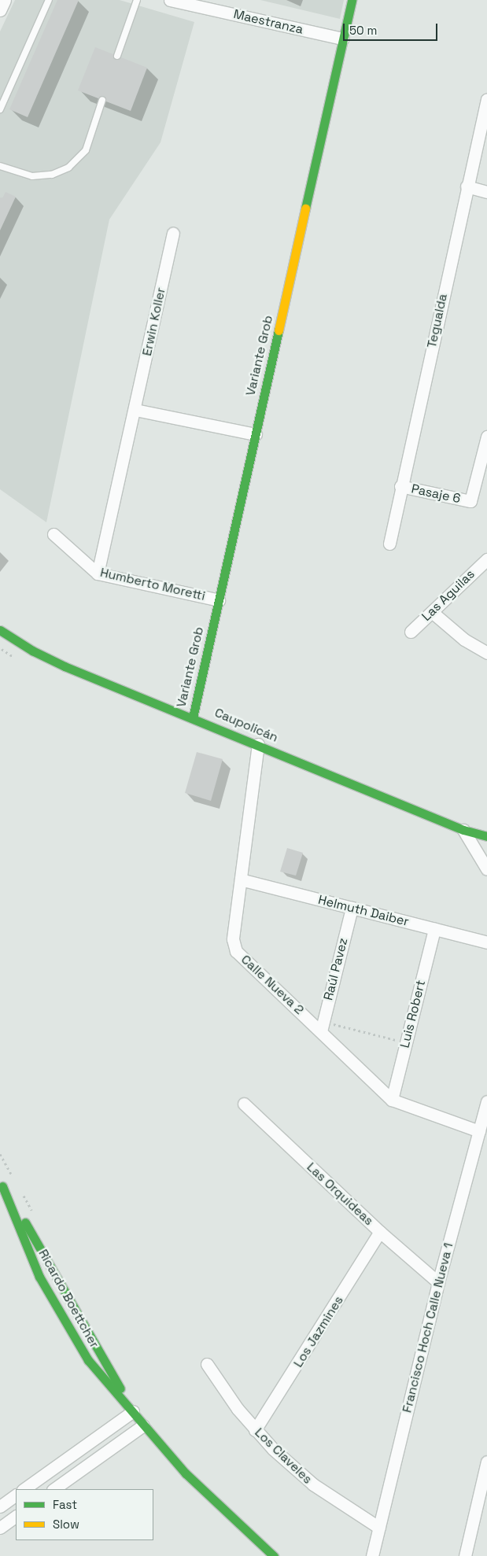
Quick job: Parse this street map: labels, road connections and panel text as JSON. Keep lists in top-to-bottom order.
{
  "streets": {
    "street": [
      "Maestranza",
      "Tegualda",
      "Erwin Koller",
      "Variante Grob",
      "Pasaje 6",
      "Humberto Moretti",
      "Las Aguilas",
      "Caupolicán",
      "Helmuth Daiber",
      "Raúl Pavez",
      "Calle Nueva 2",
      "Luis Robert",
      "Las Orquideas",
      "Ricardo Boettcher",
      "Francisco Hoch Calle Nueva 1",
      "Los Jazmines",
      "Los Claveles"
    ]
  },
  "crossings": [
    ["Maestranza", "Variante Grob"],
    ["Tegualda", "Pasaje 6"],
    ["Erwin Koller", "Humberto Moretti"],
    ["Variante Grob", "Humberto Moretti"],
    ["Variante Grob", "Caupolicán"],
    ["Caupolicán", "Calle Nueva 2"],
    ["Helmuth Daiber", "Raúl Pavez"],
    ["Helmuth Daiber", "Calle Nueva 2"],
    ["Helmuth Daiber", "Luis Robert"],
    ["Raúl Pavez", "Calle Nueva 2"],
    ["Calle Nueva 2", "Luis Robert"],
    ["Calle Nueva 2", "Francisco Hoch Calle Nueva 1"],
    ["Las Orquideas", "Francisco Hoch Calle Nueva 1"],
    ["Las Orquideas", "Los Jazmines"],
    ["Francisco Hoch Calle Nueva 1", "Los Claveles"],
    ["Los Jazmines", "Los Claveles"]
  ],
  "legend": ["Fast", "Slow"],
  "scale_bar": "50 m"
}
